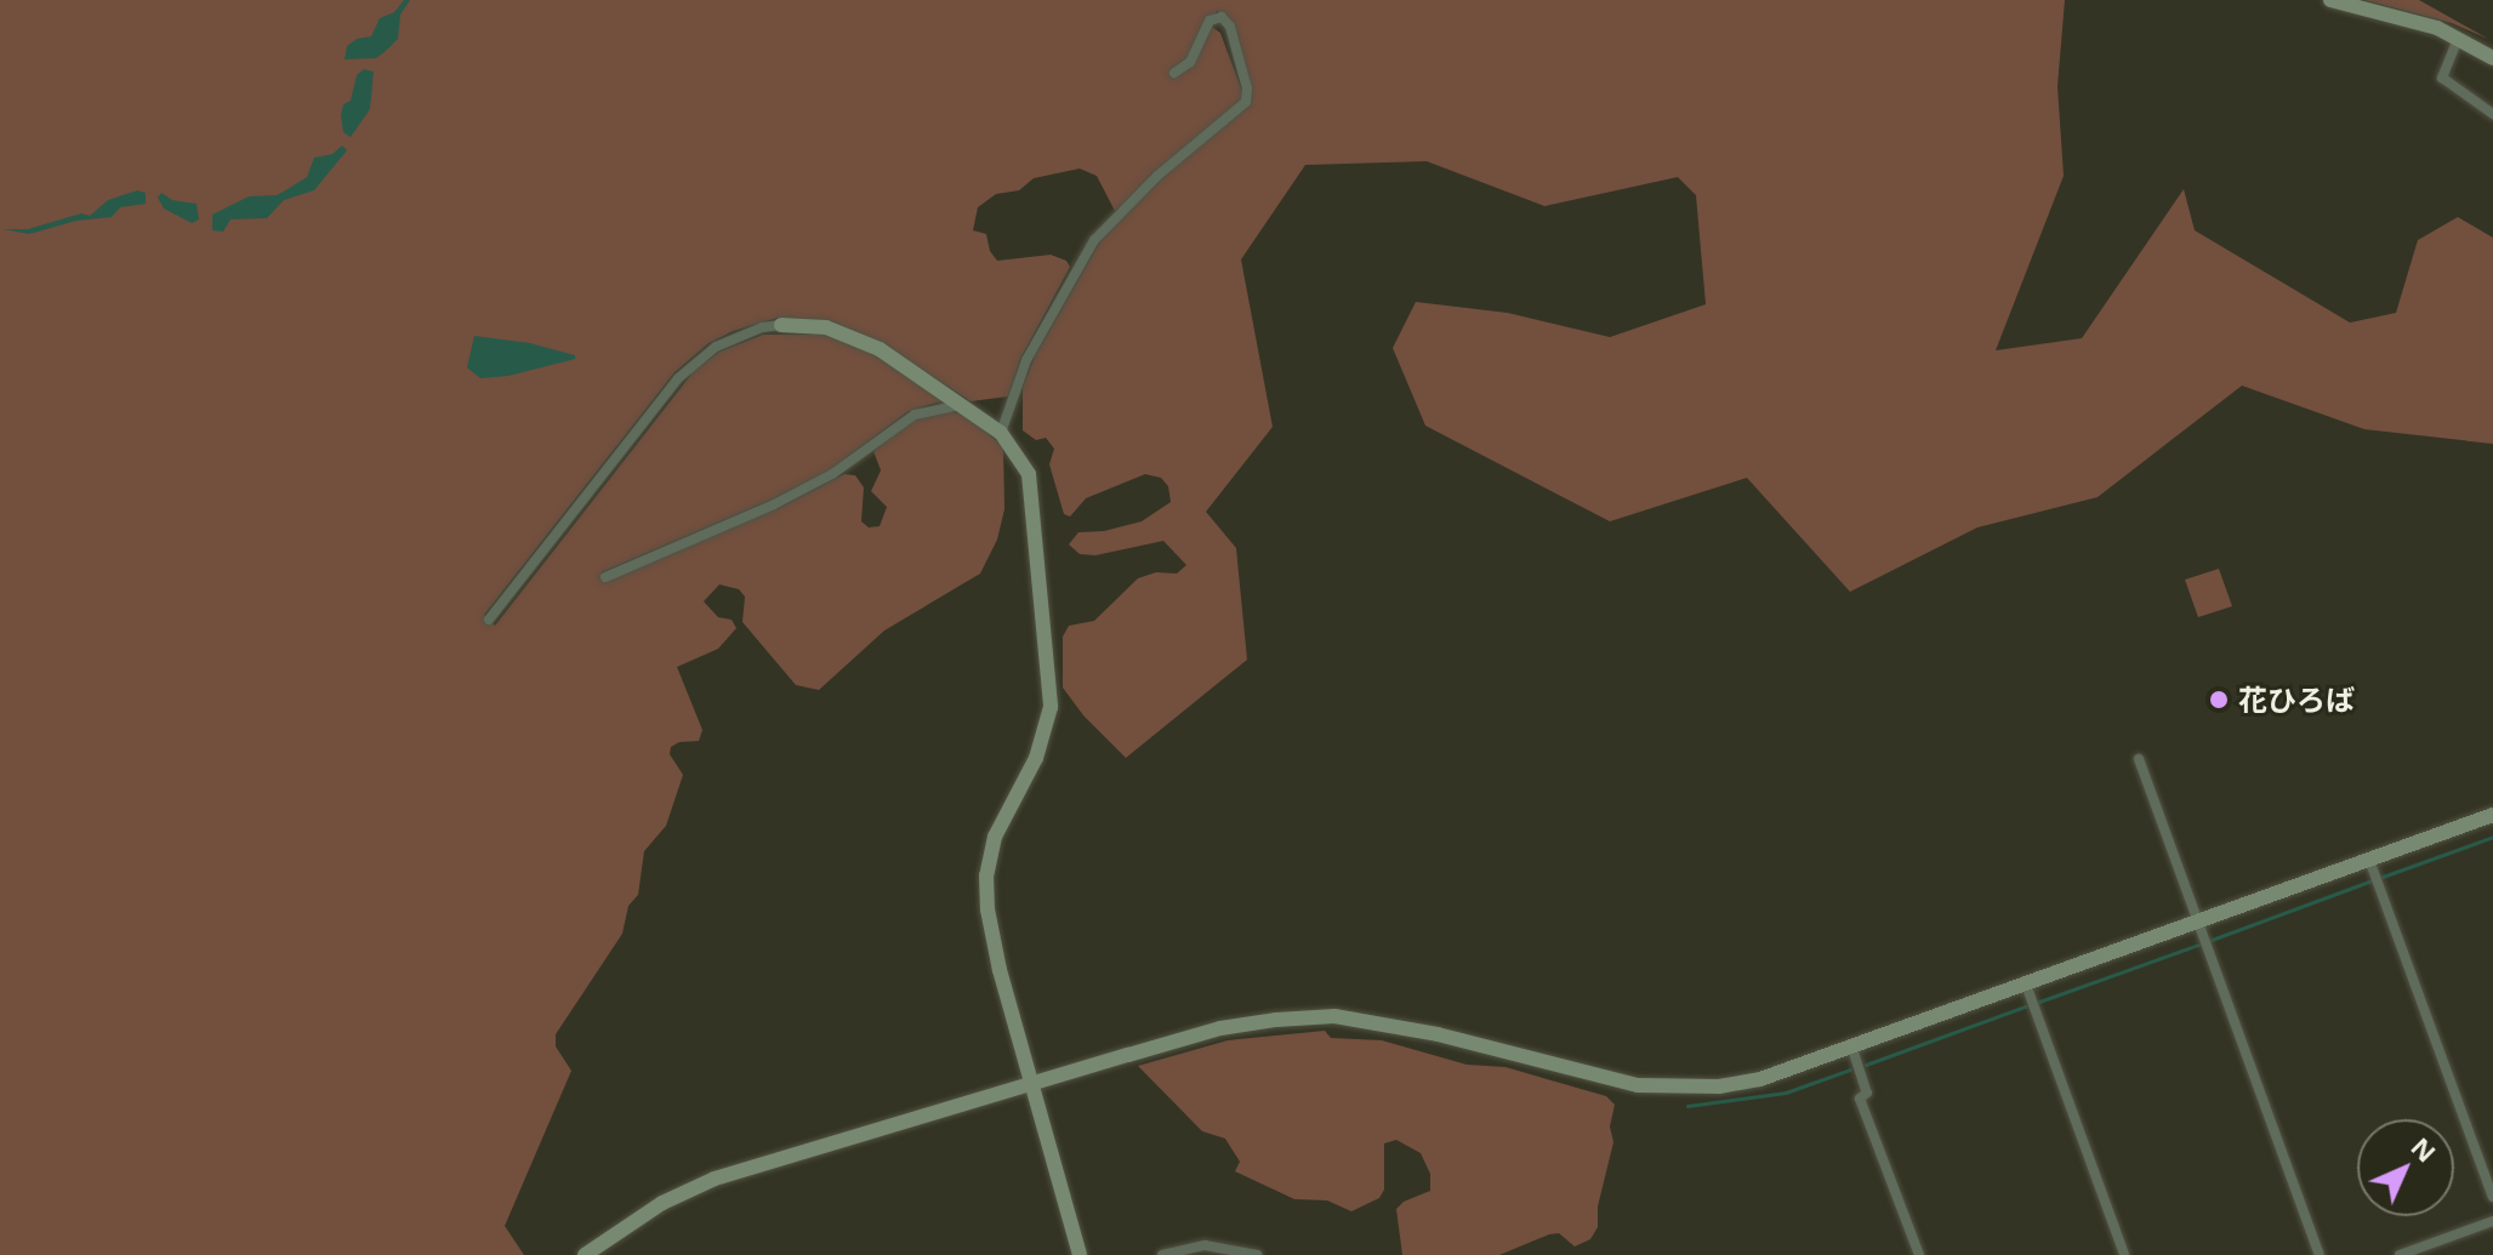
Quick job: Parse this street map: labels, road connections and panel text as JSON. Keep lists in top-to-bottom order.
{
  "places": ["花ひろば"],
  "north": "top right"
}
